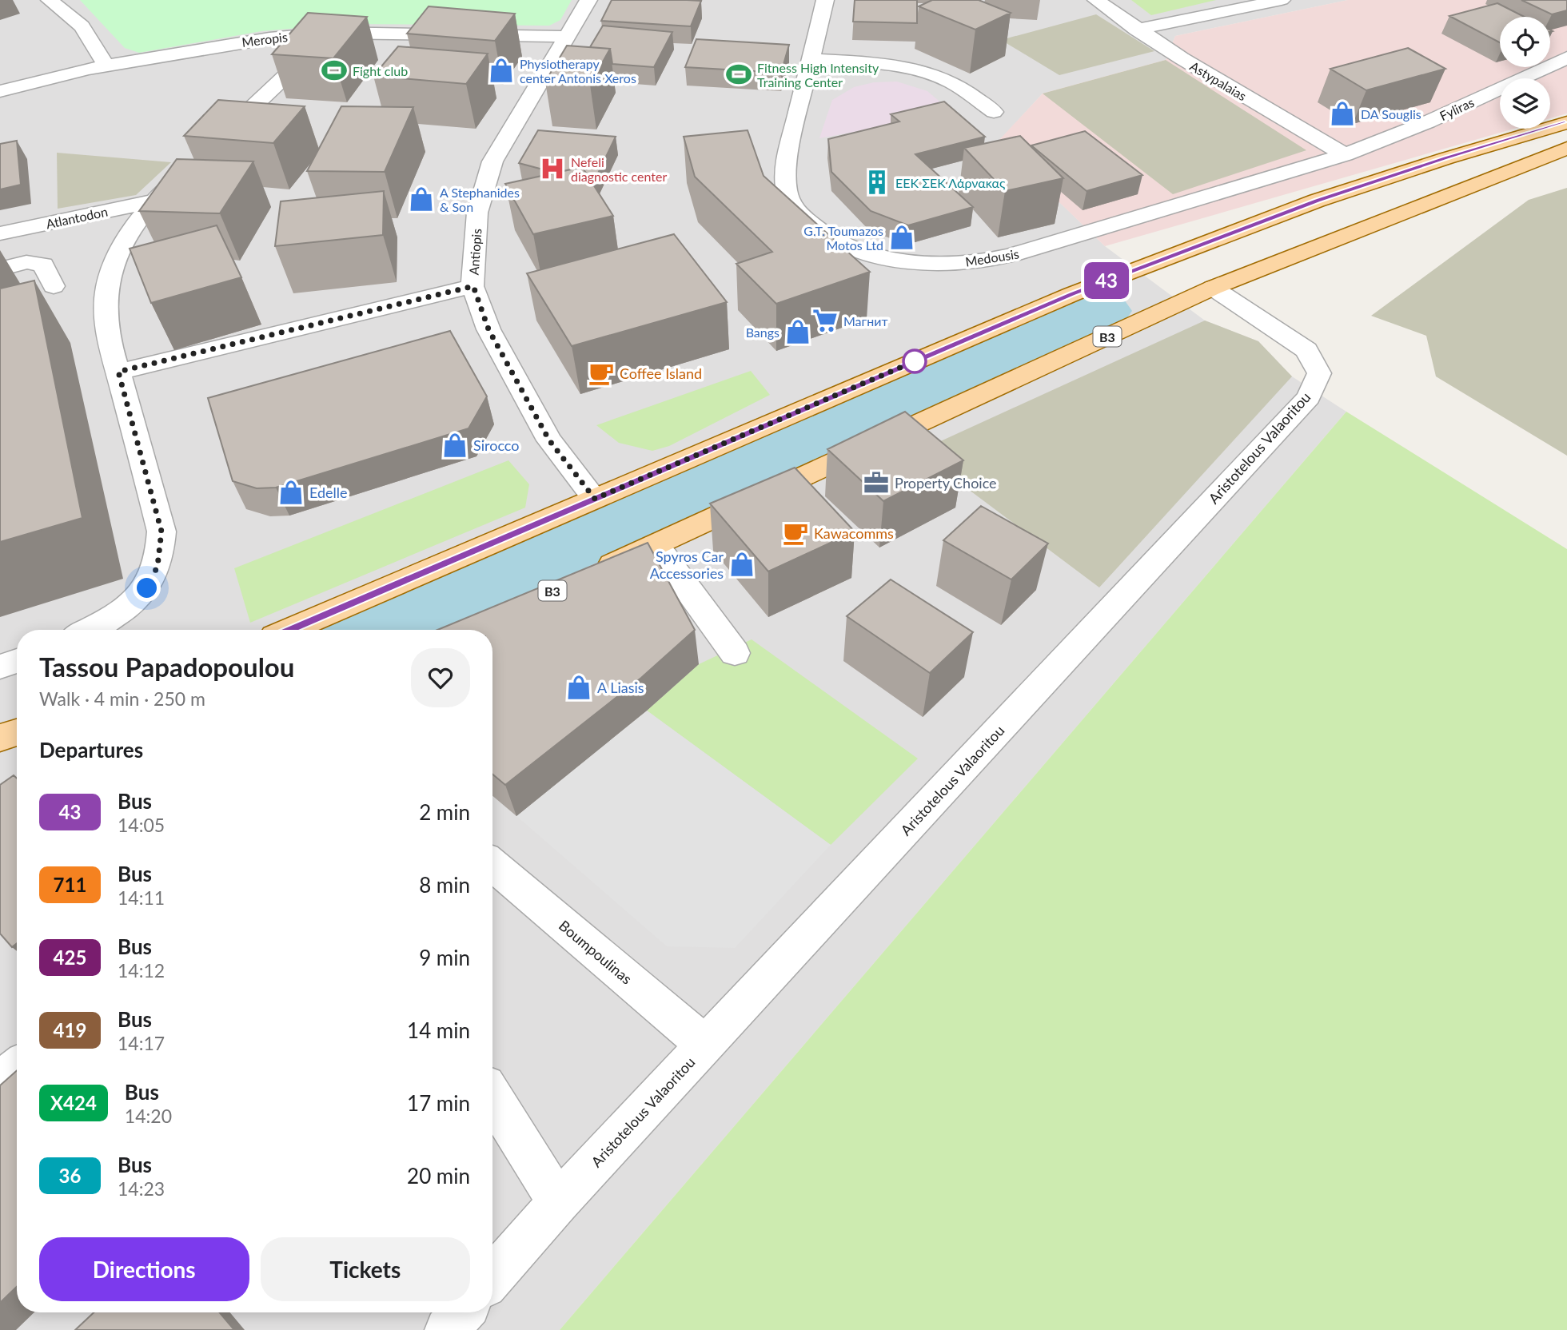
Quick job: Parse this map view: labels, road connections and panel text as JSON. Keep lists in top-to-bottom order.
{
  "streets": {
    "main road": ["B3"],
    "street": [
      "Meropis",
      "Astypalaias",
      "Fyliras",
      "Atlantodon",
      "Antiopis",
      "Medousis",
      "Aristotelous Valaoritou",
      "Boumpoulinas"
    ]
  },
  "crossings": [
    ["Meropis", "Antiopis"],
    ["Astypalaias", "Fyliras"],
    ["Astypalaias", "Medousis"],
    ["Fyliras", "Medousis"],
    ["B3", "Aristotelous Valaoritou"],
    ["Aristotelous Valaoritou", "Boumpoulinas"]
  ],
  "places": {
    "sports": ["Fight club", "Fitness High Intensity Training Center"],
    "shop": [
      "Physiotherapy center Antonis Xeros",
      "DA Souglis",
      "A Stephanides & Son",
      "G.T. Toumazos Motos Ltd",
      "Bangs",
      "Sirocco",
      "Edelle",
      "Spyros Car Accessories",
      "A Liasis"
    ],
    "hospital": ["Nefeli diagnostic center"],
    "building": ["ΕΕΚ ΣΕΚ Λάρνακας"],
    "supermarket": ["Магнит"],
    "cafe": ["Coffee Island", "Kawacomms"],
    "office": ["Property Choice"]
  },
  "lines": ["bus line 43"],
  "page": {
    "on_map": "43",
    "heading": [
      ["Tassou Papadopoulou", "Walk · 4 min · 250 m"],
      "Departures"
    ],
    "list": [
      {
        "mark": "43",
        "name": "Bus",
        "note": "14:05",
        "value": "2 min"
      },
      {
        "mark": "711",
        "name": "Bus",
        "note": "14:11",
        "value": "8 min"
      },
      {
        "mark": "425",
        "name": "Bus",
        "note": "14:12",
        "value": "9 min"
      },
      {
        "mark": "419",
        "name": "Bus",
        "note": "14:17",
        "value": "14 min"
      },
      {
        "mark": "X424",
        "name": "Bus",
        "note": "14:20",
        "value": "17 min"
      },
      {
        "mark": "36",
        "name": "Bus",
        "note": "14:23",
        "value": "20 min"
      }
    ],
    "buttons": ["Directions", "Tickets"]
  }
}
